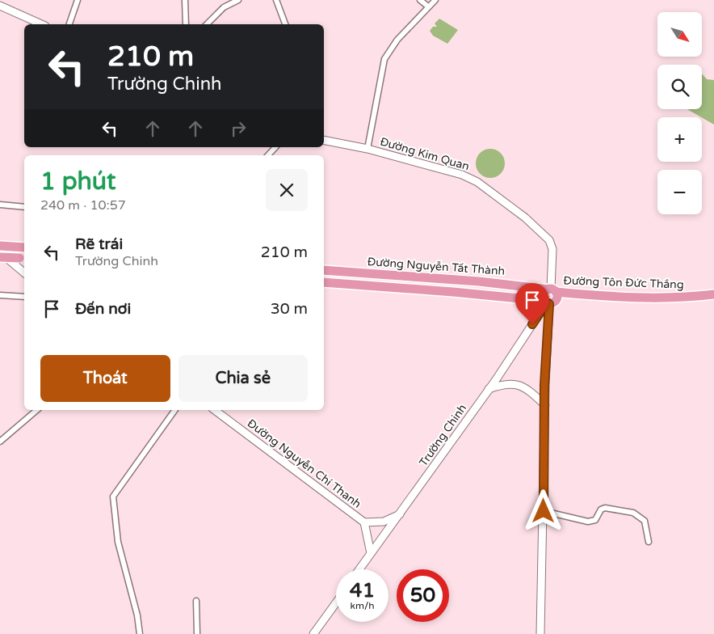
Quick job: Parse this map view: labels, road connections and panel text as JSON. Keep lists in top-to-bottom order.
{
  "streets": {
    "highway": ["Đường Nguyễn Tất Thành", "Đường Tôn Đức Thắng"],
    "main road": ["Đường Kim Quan", "Trường Chinh", "Đường Nguyễn Chí Thanh"]
  },
  "crossings": [
    ["Đường Kim Quan", "Đường Nguyễn Tất Thành"],
    ["Đường Kim Quan", "Đường Tôn Đức Thắng"],
    ["Đường Nguyễn Tất Thành", "Đường Tôn Đức Thắng"],
    ["Trường Chinh", "Đường Nguyễn Chí Thanh"]
  ],
  "north": "bottom right",
  "page": {
    "map_buttons": ["+", "−"],
    "turn": ["210 m", "Trường Chinh"],
    "heading": ["1 phút", "240 m · 10:57"],
    "list": [
      {
        "name": "Rẽ trái",
        "note": "Trường Chinh",
        "value": "210 m"
      },
      {
        "name": "Đến nơi",
        "value": "30 m"
      }
    ],
    "buttons": ["Thoát", "Chia sẻ"],
    "speed": "41 km/h",
    "limit": "50"
  }
}
